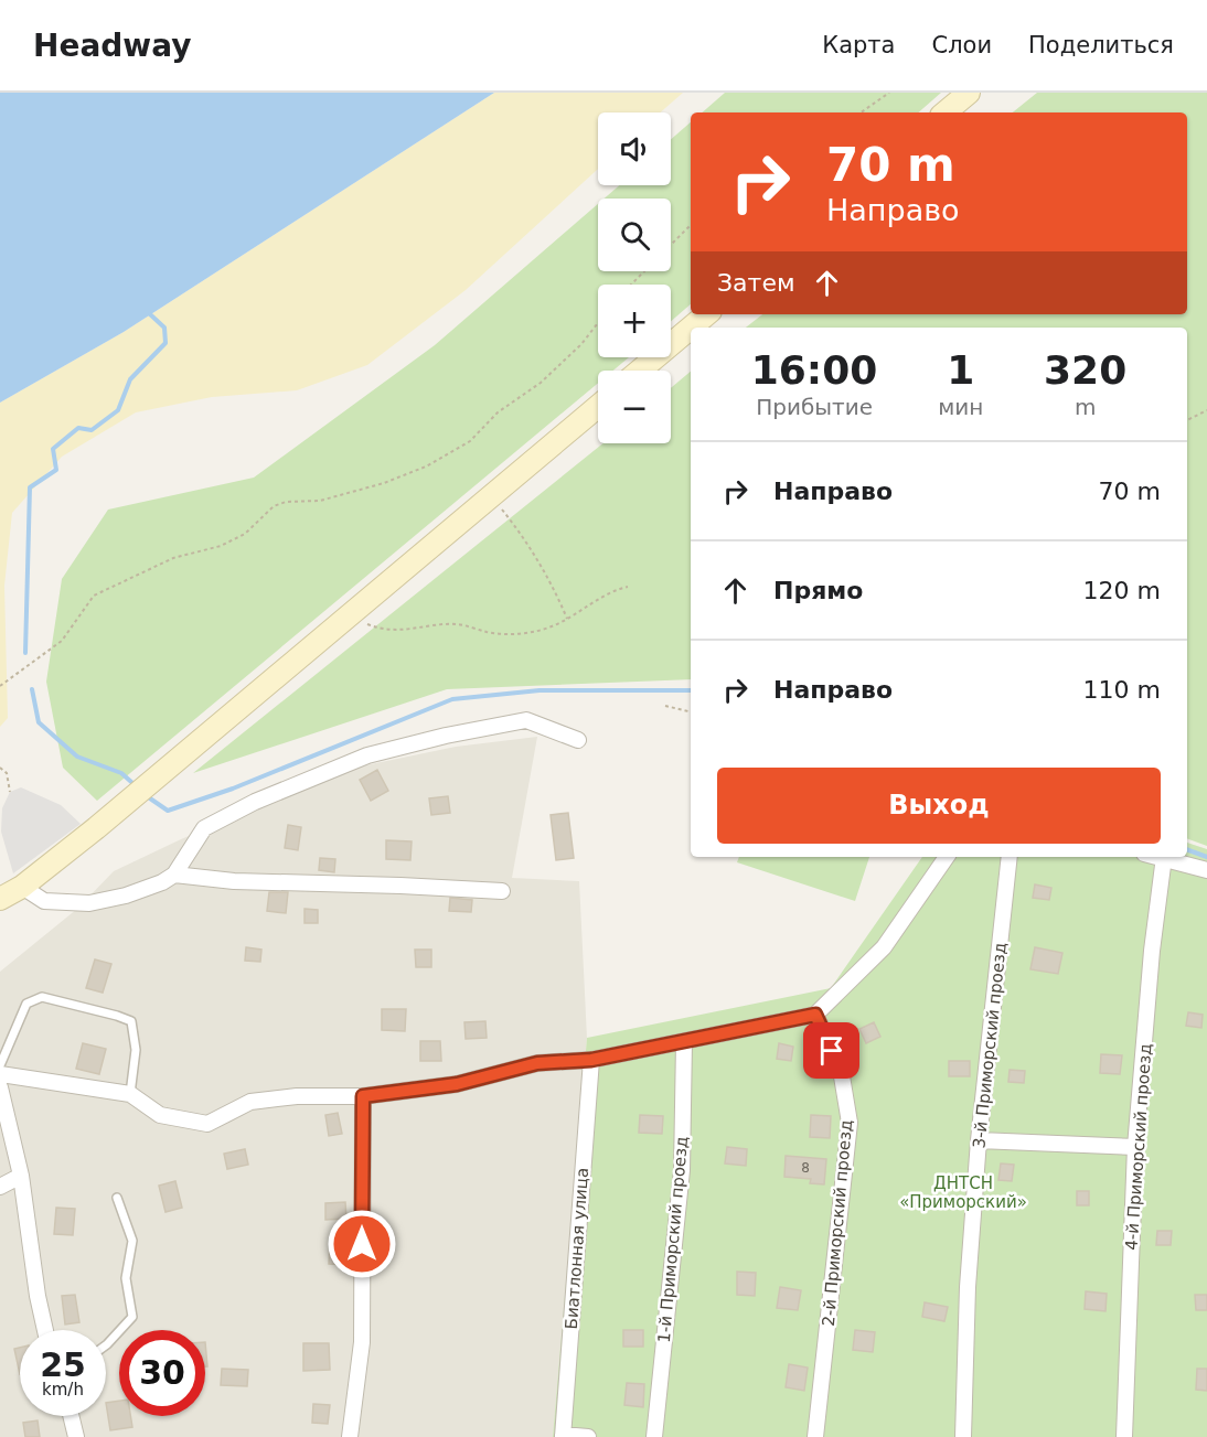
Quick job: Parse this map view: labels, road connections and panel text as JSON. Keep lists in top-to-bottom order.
{
  "streets": {
    "street": [
      "3-й Приморский проезд",
      "4-й Приморский проезд",
      "2-й Приморский проезд",
      "1-й Приморский проезд",
      "Биатлонная улица"
    ]
  },
  "parks": ["ДНТСН «Приморский»"],
  "house_numbers": ["8"],
  "page": {
    "header": "Headway",
    "nav": ["Карта", "Слои", "Поделиться"],
    "map_buttons": ["+", "−"],
    "turn": ["70 m", "Направо"],
    "then": "Затем",
    "eta": [
      "16:00",
      "Прибытие",
      "1",
      "мин",
      "320",
      "m"
    ],
    "list": [
      {
        "name": "Направо",
        "value": "70 m"
      },
      {
        "name": "Прямо",
        "value": "120 m"
      },
      {
        "name": "Направо",
        "value": "110 m"
      }
    ],
    "buttons": "Выход",
    "speed": "25 km/h",
    "limit": "30"
  }
}
